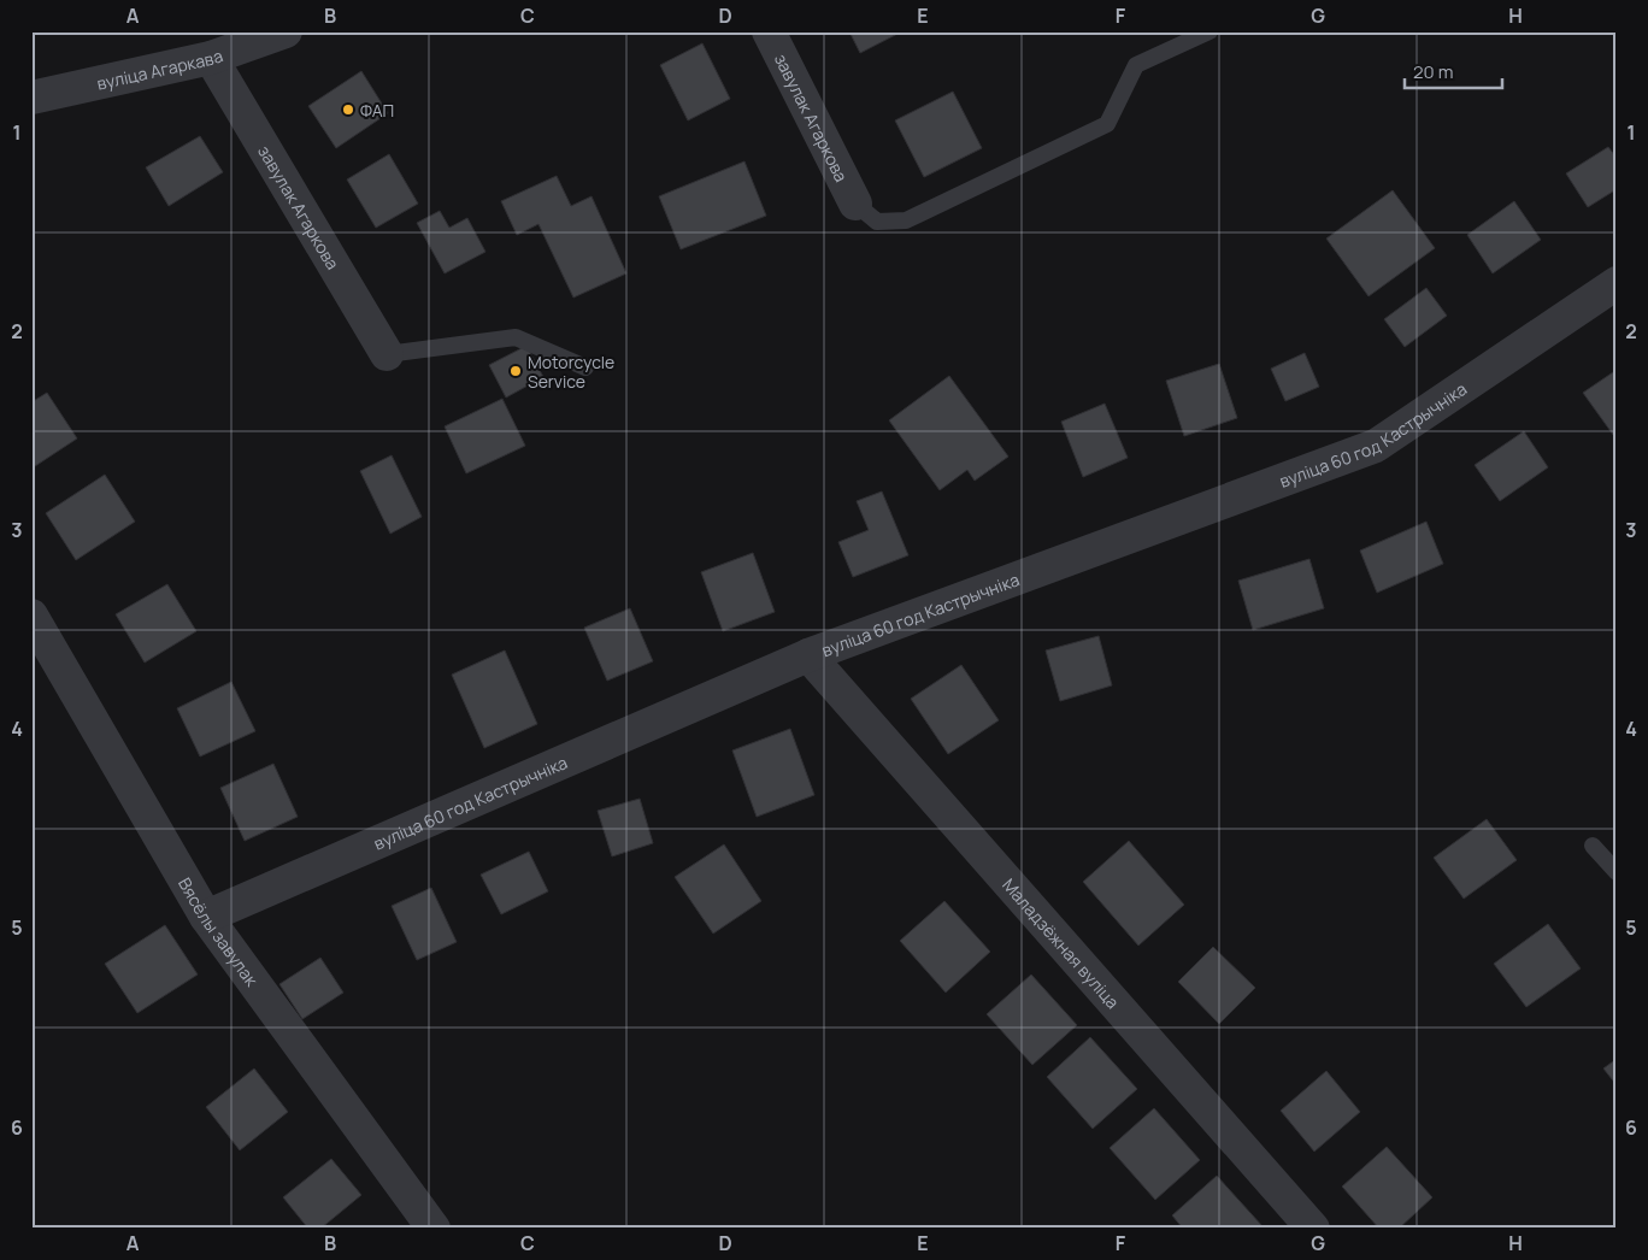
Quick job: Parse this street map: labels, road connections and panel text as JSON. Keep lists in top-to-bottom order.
{
  "streets": {
    "street": [
      "вуліца Агаркава",
      "завулак Агаркова",
      "вуліца 60 год Кастрычніка",
      "Вясёлы завулак",
      "Маладзёжная вуліца"
    ]
  },
  "crossings": [
    ["вуліца Агаркава", "завулак Агаркова"],
    ["вуліца 60 год Кастрычніка", "Вясёлы завулак"],
    ["вуліца 60 год Кастрычніка", "Маладзёжная вуліца"]
  ],
  "places": ["ФАП", "Motorcycle Service"],
  "scale_bar": "20 m",
  "grid": {
    "columns": [
      "A",
      "B",
      "C",
      "D",
      "E",
      "F",
      "G",
      "H"
    ],
    "rows": [
      "1",
      "2",
      "3",
      "4",
      "5",
      "6"
    ]
  }
}
